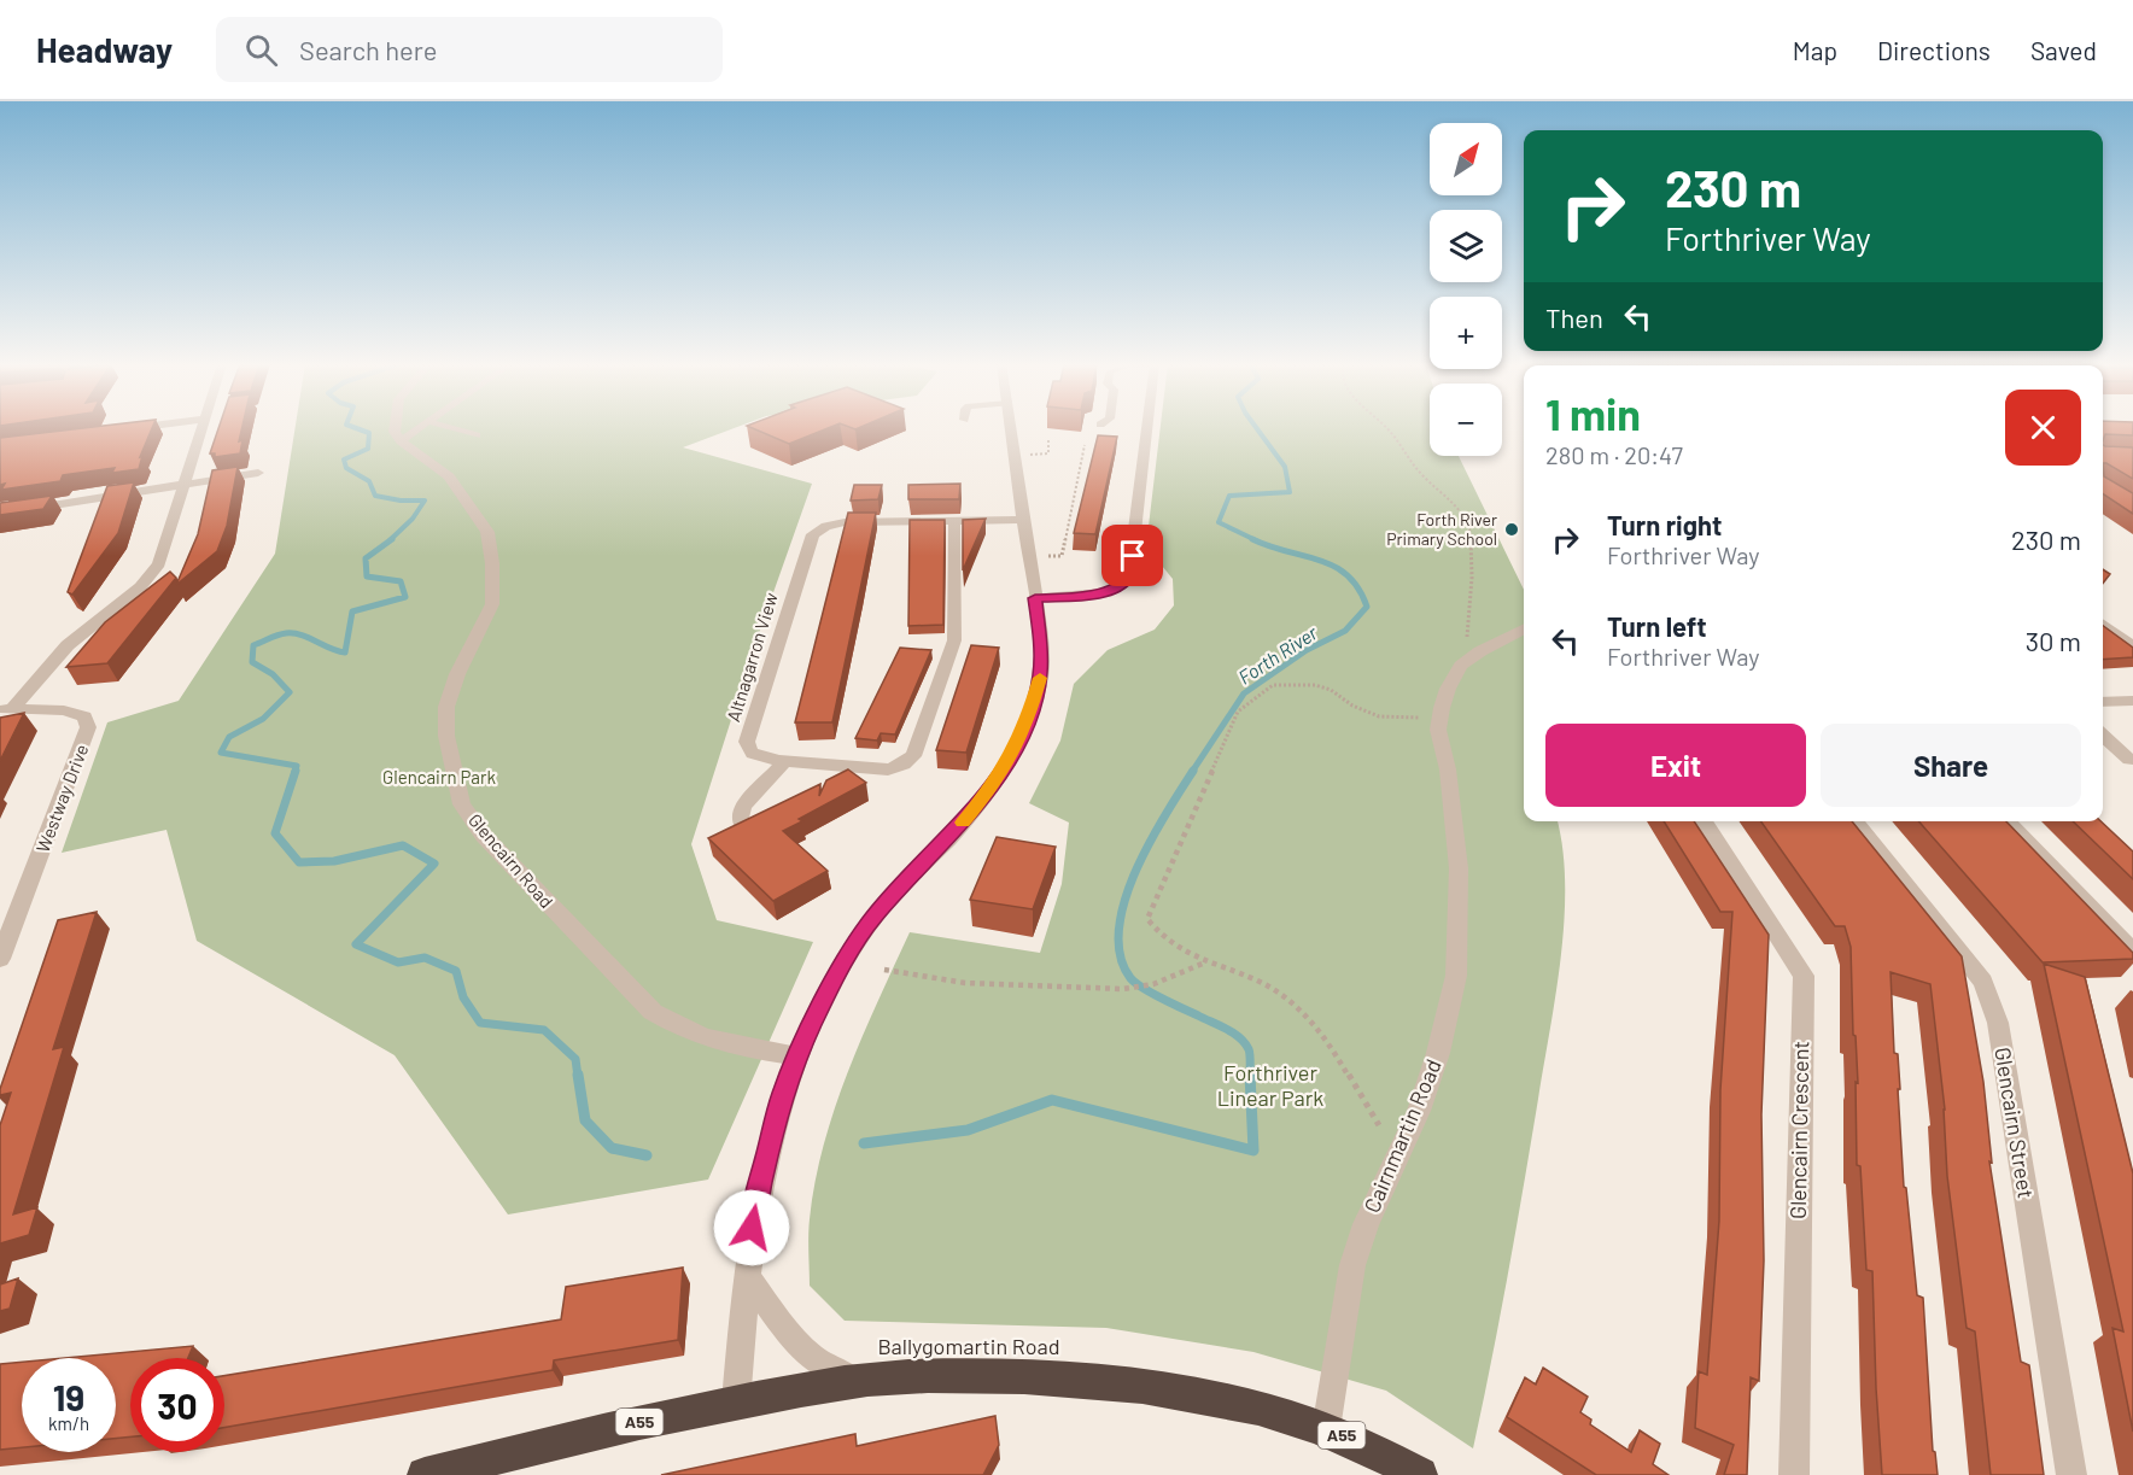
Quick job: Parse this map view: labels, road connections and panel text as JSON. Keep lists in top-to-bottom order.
{
  "streets": {
    "highway": ["Ballygomartin Road", "A55"],
    "street": [
      "Altnagarron View",
      "Westway Drive",
      "Glencairn Road",
      "Glencairn Street",
      "Glencairn Crescent",
      "Cairnmartin Road"
    ]
  },
  "crossings": [
    ["Cairnmartin Road", "Ballygomartin Road"]
  ],
  "water": ["Forth River"],
  "parks": ["Glencairn Park", "Forthriver Linear Park"],
  "places": ["Forth River Primary School"],
  "north": "top right",
  "page": {
    "header": "Headway",
    "search": "Search here",
    "nav": ["Map", "Directions", "Saved"],
    "map_buttons": ["+", "−"],
    "turn": ["230 m", "Forthriver Way"],
    "then": "Then",
    "heading": ["1 min", "280 m · 20:47"],
    "list": [
      {
        "name": "Turn right",
        "note": "Forthriver Way",
        "value": "230 m"
      },
      {
        "name": "Turn left",
        "note": "Forthriver Way",
        "value": "30 m"
      }
    ],
    "buttons": ["Exit", "Share"],
    "speed": "19 km/h",
    "limit": "30"
  }
}
